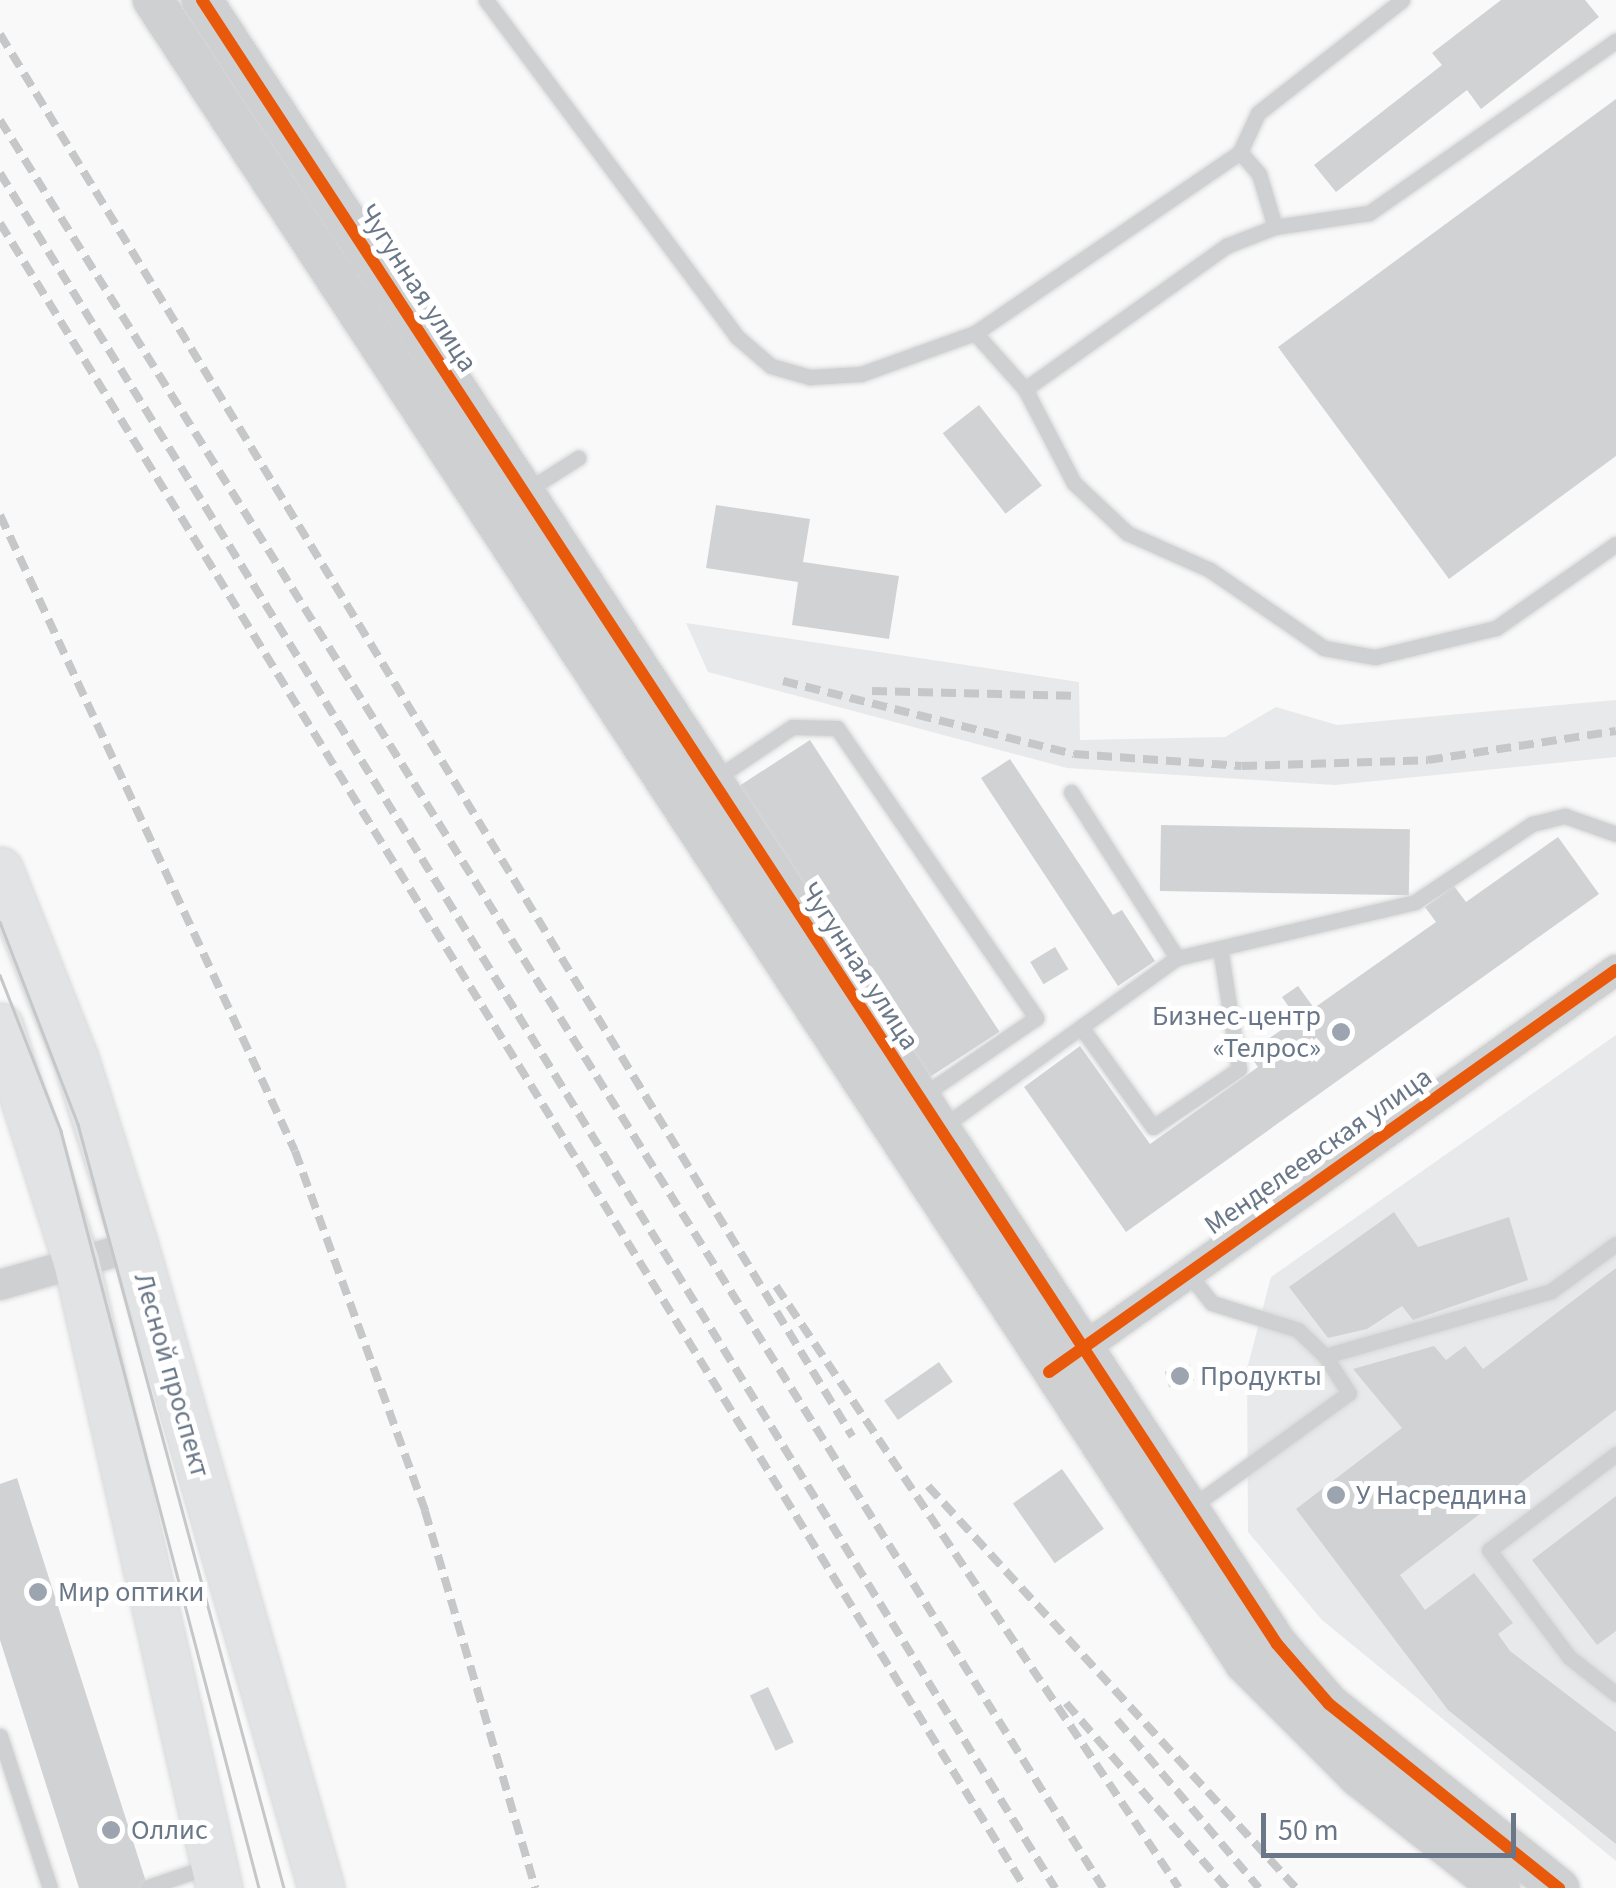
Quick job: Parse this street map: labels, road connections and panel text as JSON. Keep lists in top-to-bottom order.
{
  "streets": {
    "main road": ["Лесной проспект"],
    "street": ["Чугунная улица", "Менделеевская улица"]
  },
  "crossings": [
    ["Чугунная улица", "Менделеевская улица"]
  ],
  "places": [
    "Бизнес-центр «Телрос»",
    "Продукты",
    "У Насреддина",
    "Мир оптики",
    "Оллис"
  ],
  "scale_bar": "50 m"
}
